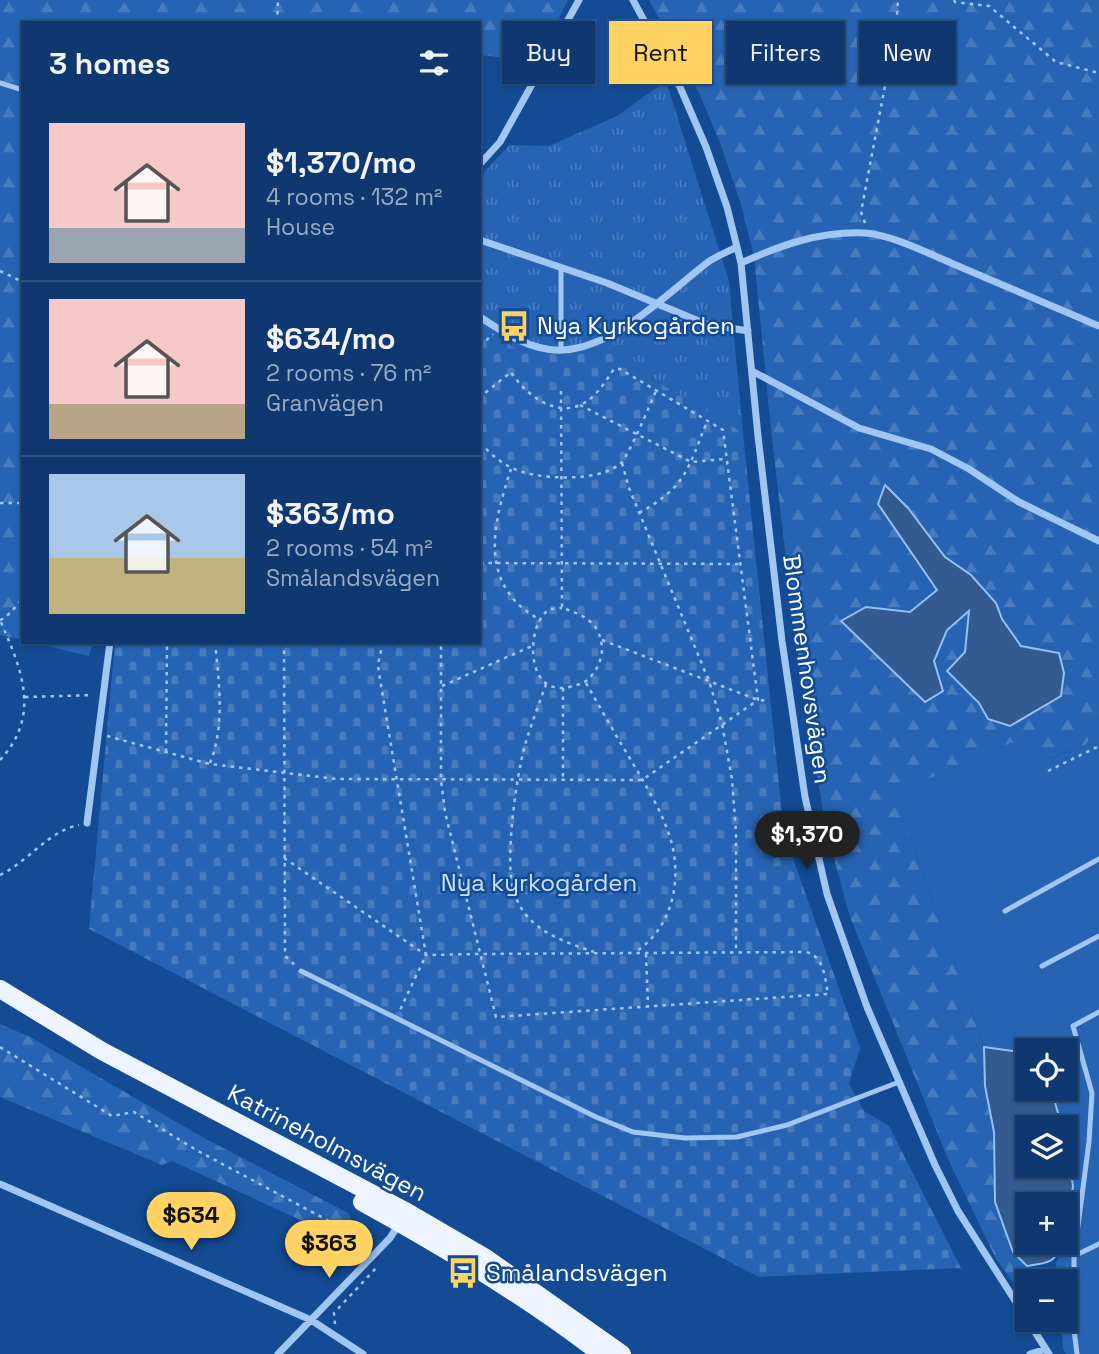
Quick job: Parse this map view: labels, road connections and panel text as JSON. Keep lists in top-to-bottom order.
{
  "streets": {
    "main road": ["Katrineholmsvägen"],
    "street": ["Blommenhovsvägen"]
  },
  "parks": ["Nya kyrkogården"],
  "places": {
    "bus stop": ["Nya Kyrkogården", "Smålandsvägen"]
  },
  "page": {
    "chip": [
      "Buy",
      "Rent",
      "Filters",
      "New"
    ],
    "heading": "3 homes",
    "list": [
      {
        "name": "$1,370/mo",
        "note": "4 rooms · 132 m² · House"
      },
      {
        "name": "$634/mo",
        "note": "2 rooms · 76 m² · Granvägen"
      },
      {
        "name": "$363/mo",
        "note": "2 rooms · 54 m² · Smålandsvägen"
      }
    ],
    "price": ["$1,370", "$634", "$363"],
    "map_buttons": ["+", "−"]
  }
}
